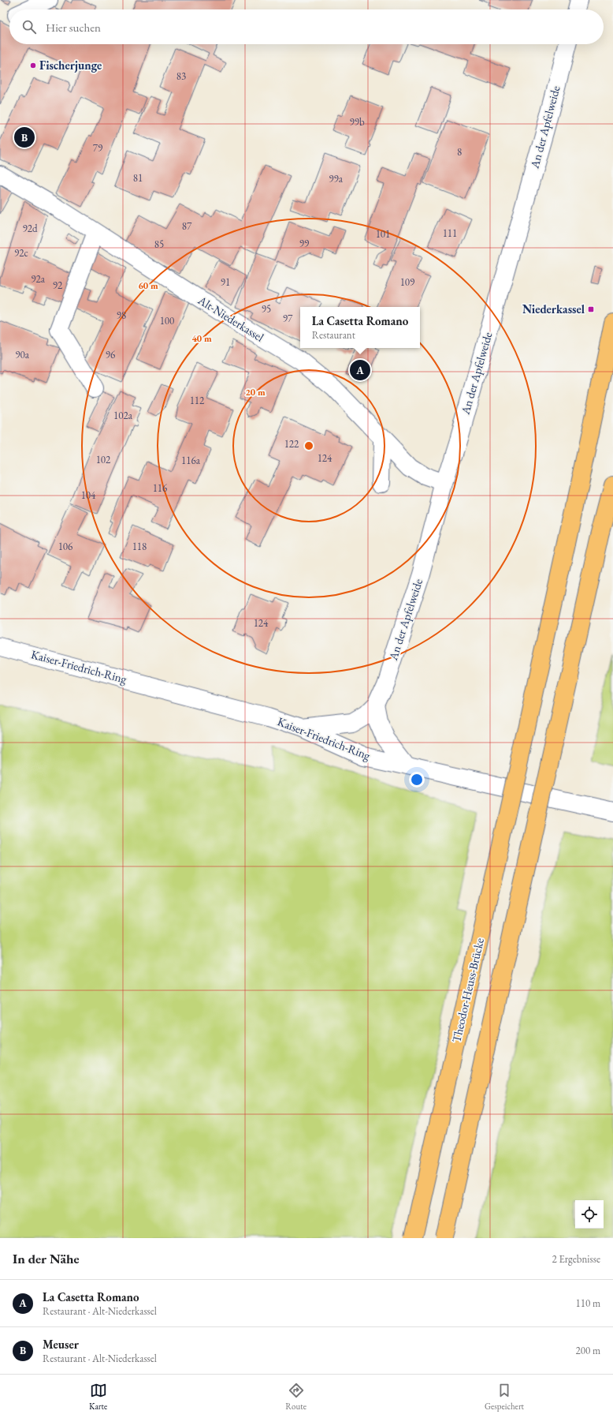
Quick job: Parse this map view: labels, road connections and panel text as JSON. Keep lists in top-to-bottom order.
{
  "streets": {
    "main road": ["Theodor-Heuss-Brücke"],
    "street": ["An der Apfelweide", "Alt-Niederkassel", "Kaiser-Friedrich-Ring"]
  },
  "crossings": [
    ["An der Apfelweide", "Alt-Niederkassel"],
    ["An der Apfelweide", "Kaiser-Friedrich-Ring"]
  ],
  "places": {
    "other": ["Fischerjunge"],
    "transit": ["Niederkassel"]
  },
  "house_numbers": [
    "83",
    "99b",
    "79",
    "8",
    "81",
    "99a",
    "87",
    "92d",
    "111",
    "101",
    "99",
    "85",
    "92c",
    "92a",
    "91",
    "109",
    "92",
    "95",
    "98",
    "97",
    "100",
    "90a",
    "96",
    "112",
    "102a",
    "122",
    "124",
    "102",
    "116a",
    "116",
    "104",
    "106",
    "118",
    "124"
  ],
  "page": {
    "search": "Hier suchen",
    "pins": ["B", "A"],
    "popup": ["La Casetta Romano", "Restaurant"],
    "heading": ["In der Nähe", "2 Ergebnisse"],
    "list": [
      {
        "mark": "A",
        "name": "La Casetta Romano",
        "note": "Restaurant · Alt-Niederkassel",
        "value": "110 m"
      },
      {
        "mark": "B",
        "name": "Meuser",
        "note": "Restaurant · Alt-Niederkassel",
        "value": "200 m"
      }
    ],
    "nav": ["Karte", "Route", "Gespeichert"]
  },
  "rings": ["60 m", "40 m", "20 m"]
}
